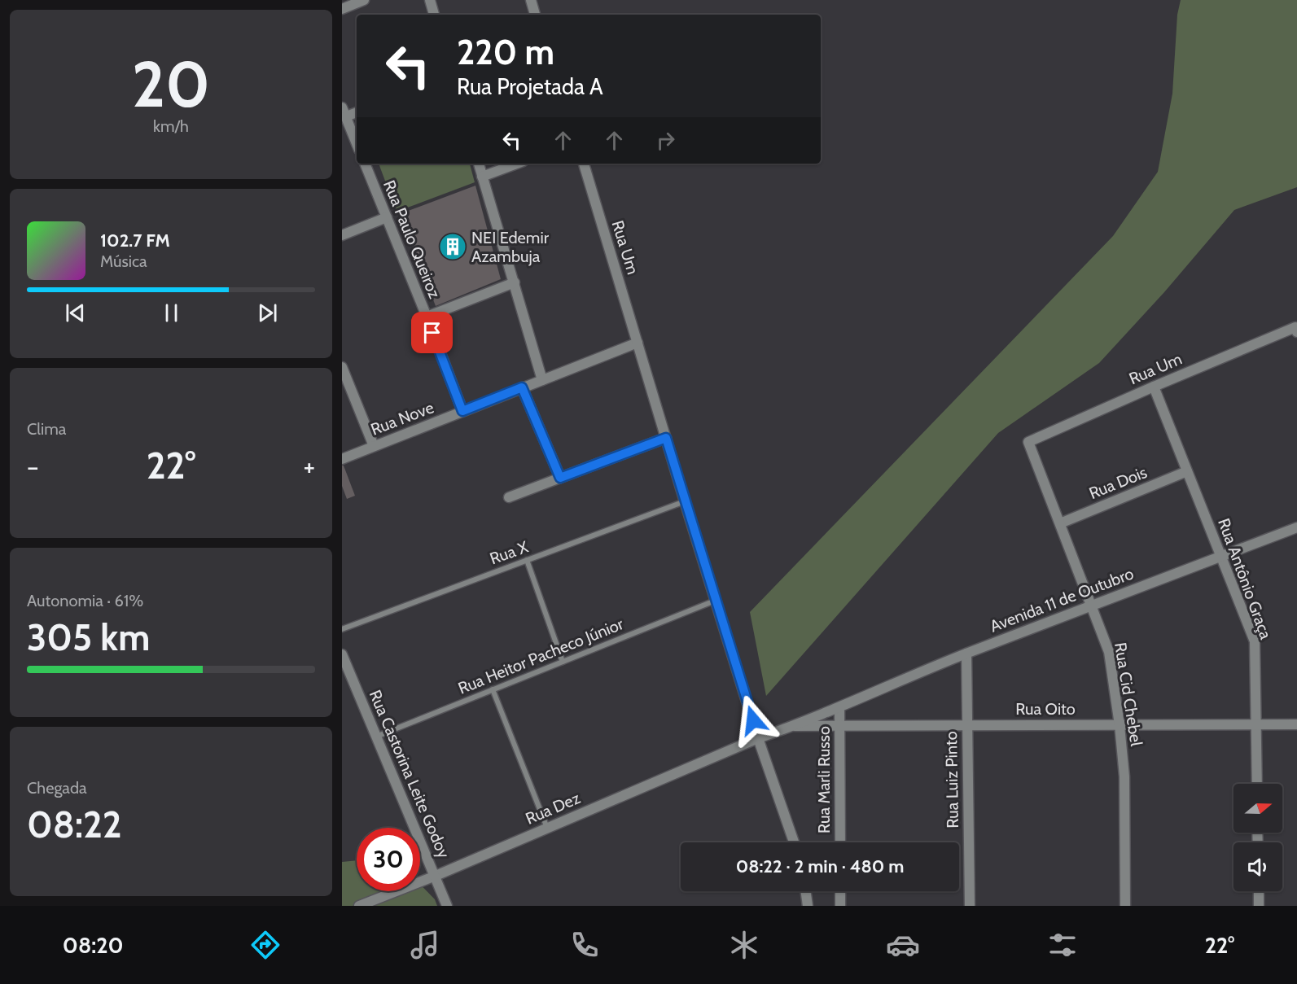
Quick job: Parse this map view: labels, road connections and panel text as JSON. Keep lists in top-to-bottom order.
{
  "streets": {
    "street": [
      "Rua Paulo Queiroz",
      "Rua Um",
      "Rua Nove",
      "Rua Dois",
      "Rua Antônio Graça",
      "Avenida 11 de Outubro",
      "Rua Cid Chebel",
      "Rua Oito",
      "Rua Castorina Leite Godoy",
      "Rua Marli Russo",
      "Rua Luiz Pinto",
      "Rua Dez"
    ],
    "lane": ["Rua X", "Rua Heitor Pacheco Júnior"]
  },
  "crossings": [
    ["Rua Paulo Queiroz", "Rua Nove"],
    ["Rua Um", "Rua Nove"],
    ["Rua Um", "Rua X"],
    ["Rua Um", "Rua Antônio Graça"],
    ["Rua Um", "Rua Heitor Pacheco Júnior"],
    ["Rua Um", "Rua Cid Chebel"],
    ["Rua Um", "Rua Dez"],
    ["Rua Dois", "Rua Antônio Graça"],
    ["Rua Dois", "Rua Cid Chebel"],
    ["Rua Antônio Graça", "Avenida 11 de Outubro"],
    ["Rua Antônio Graça", "Rua Oito"],
    ["Avenida 11 de Outubro", "Rua Cid Chebel"],
    ["Avenida 11 de Outubro", "Rua Oito"],
    ["Avenida 11 de Outubro", "Rua Marli Russo"],
    ["Avenida 11 de Outubro", "Rua Luiz Pinto"],
    ["Avenida 11 de Outubro", "Rua Dez"],
    ["Rua Heitor Pacheco Júnior", "Rua Castorina Leite Godoy"],
    ["Rua Cid Chebel", "Rua Oito"],
    ["Rua Oito", "Rua Marli Russo"],
    ["Rua Oito", "Rua Luiz Pinto"],
    ["Rua Oito", "Rua Dez"],
    ["Rua Castorina Leite Godoy", "Rua Dez"]
  ],
  "places": {
    "building": ["NEI Edemir Azambuja"]
  },
  "north": "right",
  "page": {
    "tile": [
      ["20", "km/h"],
      "Clima",
      ["Autonomia · 61%", "305 km"],
      ["Chegada", "08:22"]
    ],
    "turn": ["220 m", "Rua Projetada A"],
    "song": ["102.7 FM", "Música"],
    "heat": ["−", "22°", "+"],
    "limit": "30",
    "trip": "08:22 · 2 min · 480 m",
    "tabs": ["08:20", "22°"]
  }
}
